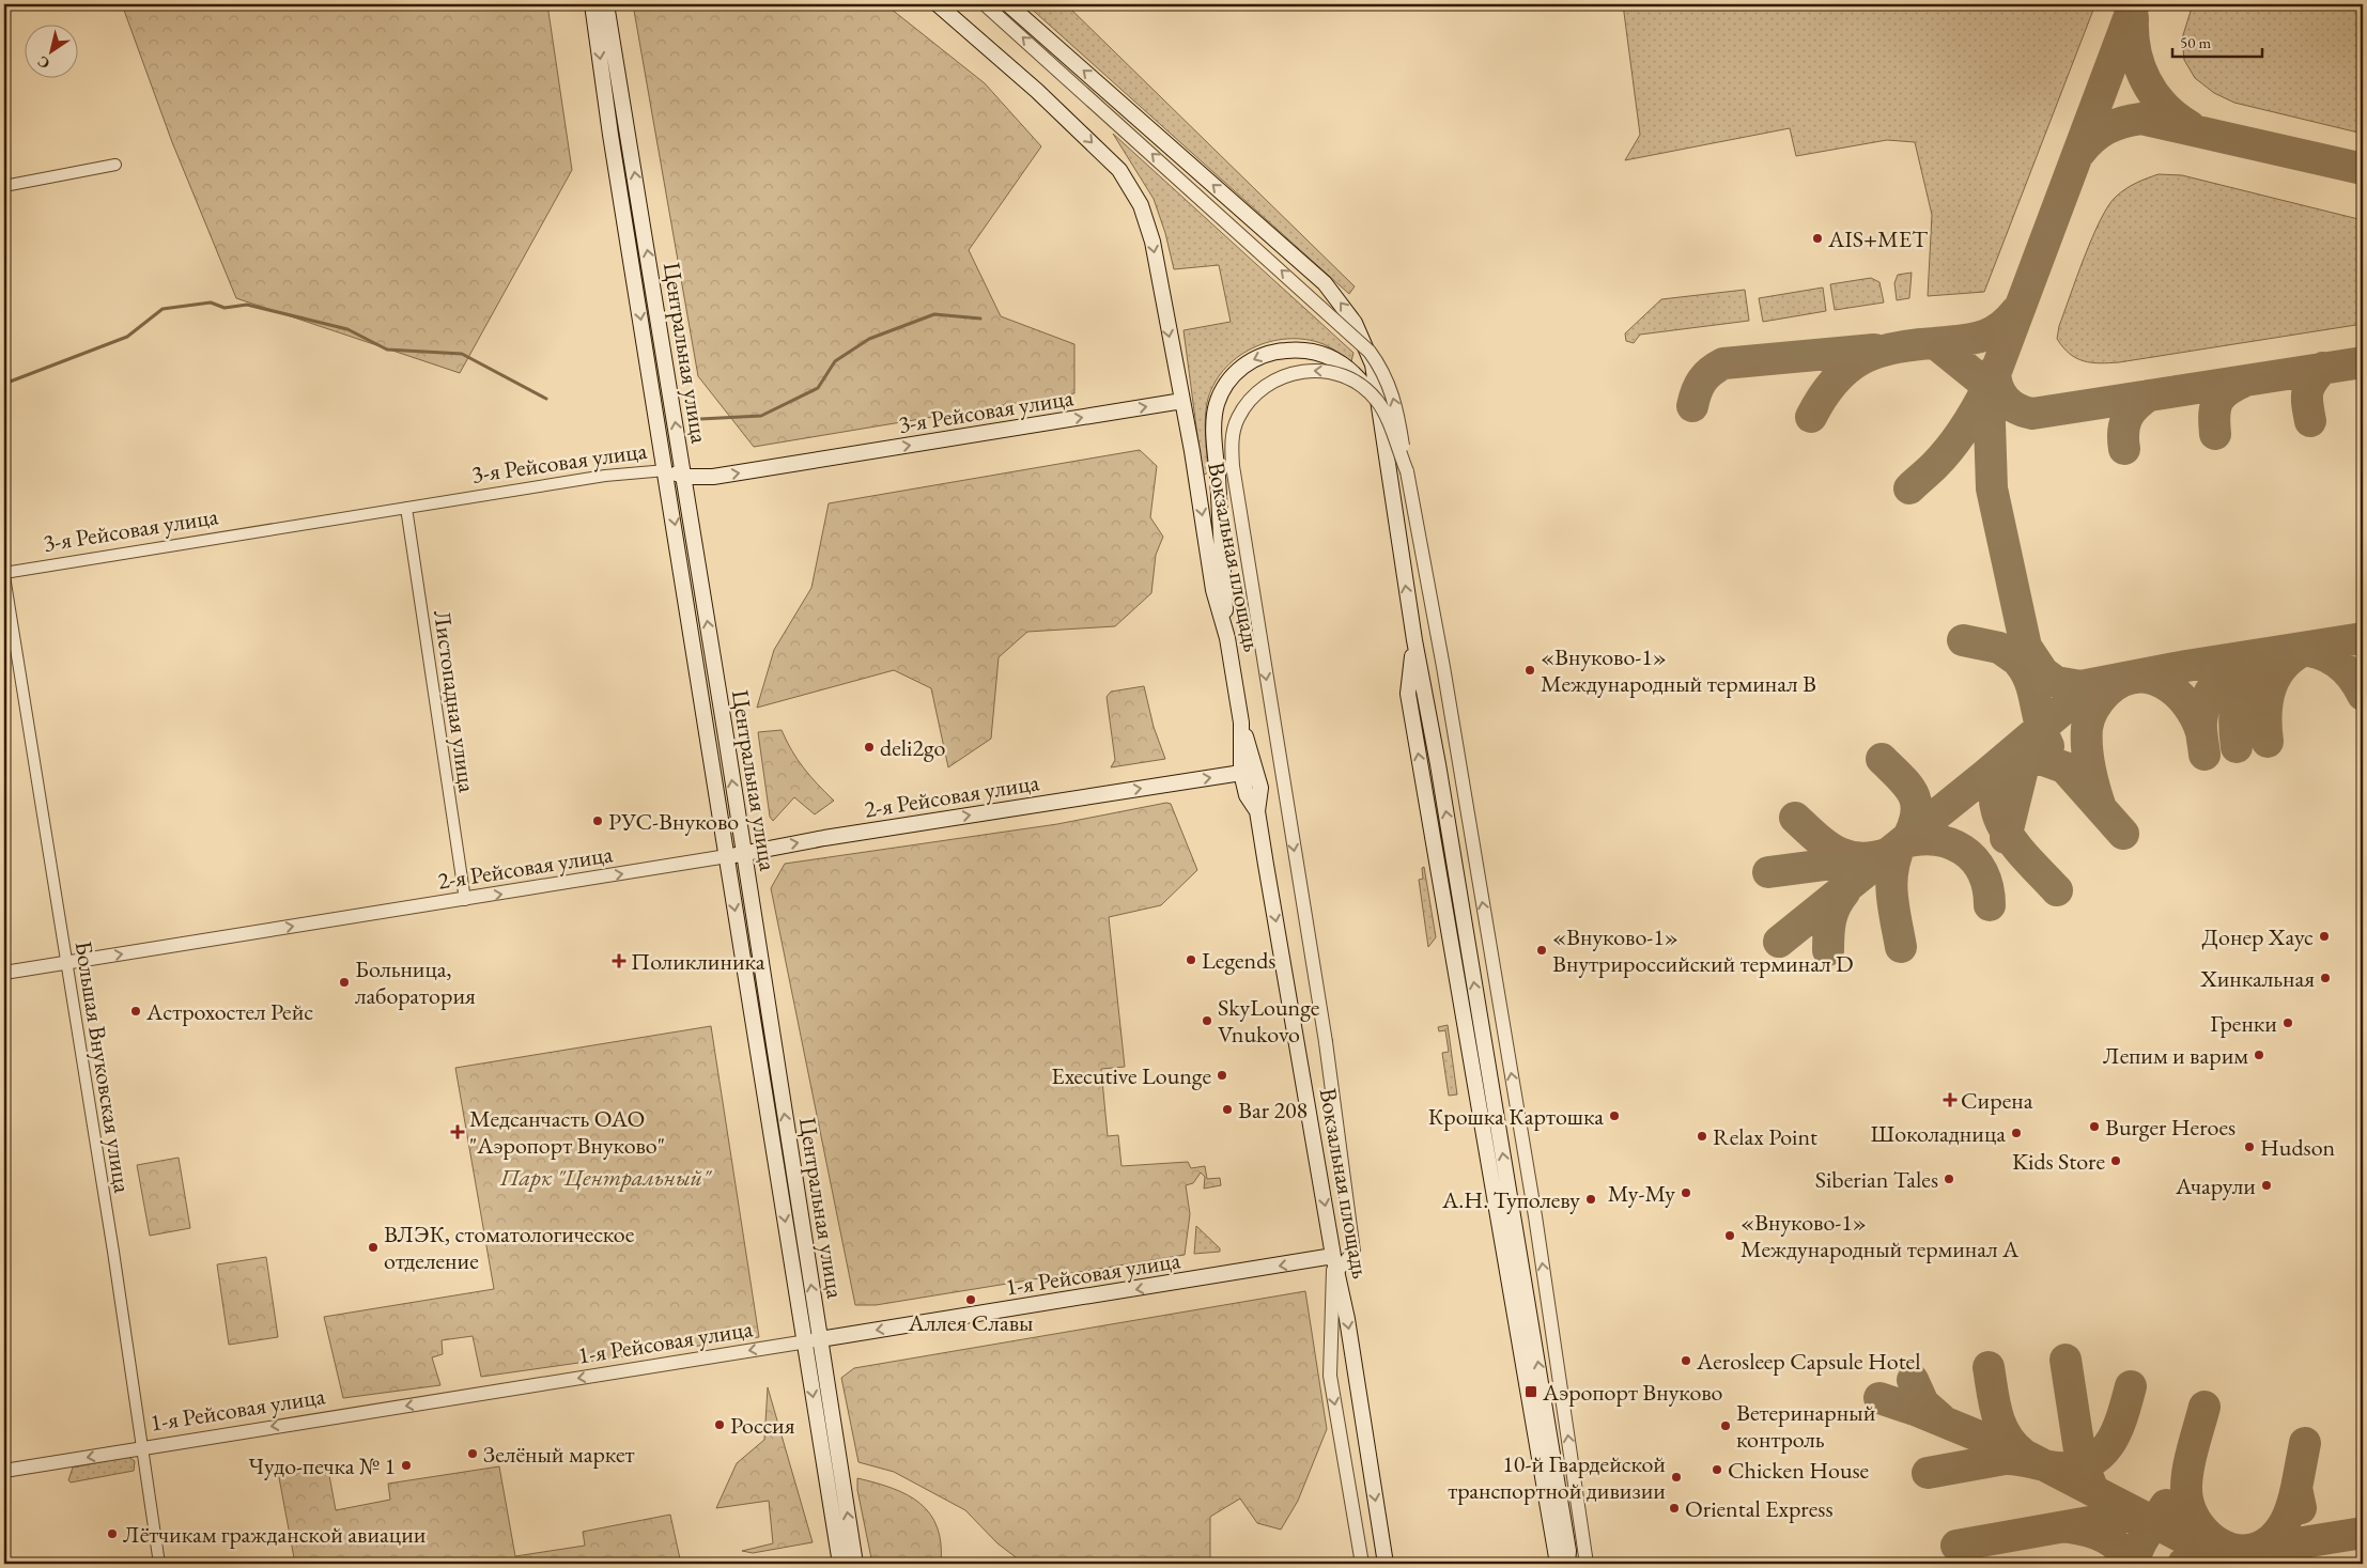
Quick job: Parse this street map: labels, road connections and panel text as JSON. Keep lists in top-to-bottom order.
{
  "streets": {
    "main road": [
      "Центральная улица",
      "3-я Рейсовая улица",
      "Вокзальная площадь",
      "2-я Рейсовая улица",
      "1-я Рейсовая улица"
    ],
    "street": ["Листопадная улица", "Большая Внуковская улица"]
  },
  "crossings": [
    ["Центральная улица", "3-я Рейсовая улица"],
    ["Центральная улица", "2-я Рейсовая улица"],
    ["Центральная улица", "1-я Рейсовая улица"],
    ["3-я Рейсовая улица", "Вокзальная площадь"],
    ["3-я Рейсовая улица", "Листопадная улица"],
    ["3-я Рейсовая улица", "Большая Внуковская улица"],
    ["Вокзальная площадь", "2-я Рейсовая улица"],
    ["Вокзальная площадь", "1-я Рейсовая улица"],
    ["Листопадная улица", "2-я Рейсовая улица"],
    ["2-я Рейсовая улица", "Большая Внуковская улица"],
    ["Большая Внуковская улица", "1-я Рейсовая улица"]
  ],
  "one_way": [
    "3-я Рейсовая улица",
    "Вокзальная площадь",
    "2-я Рейсовая улица",
    "1-я Рейсовая улица"
  ],
  "parks": ["Парк \"Центральный\""],
  "places": {
    "other": [
      "AIS+MET",
      "«Внуково-1» Международный терминал B",
      "deli2go",
      "РУС-Внуково",
      "Донер Хаус",
      "«Внуково-1» Внутрироссийский терминал D",
      "Legends",
      "Хинкальная",
      "Больница, лаборатория",
      "Астрохостел Рейс",
      "SkyLounge Vnukovo",
      "Гренки",
      "Лепим и варим",
      "Executive Lounge",
      "Bar 208",
      "Крошка Картошка",
      "Burger Heroes",
      "Шоколадница",
      "Relax Point",
      "Hudson",
      "Kids Store",
      "Siberian Tales",
      "Ачарули",
      "Му-Му",
      "А.Н. Туполеву",
      "«Внуково-1» Международный терминал А",
      "ВЛЭК, стоматологическое отделение",
      "Аллея Славы",
      "Aerosleep Capsule Hotel",
      "Россия",
      "Ветеринарный контроль",
      "Зелёный маркет",
      "Чудо-печка № 1",
      "Chicken House",
      "10-й Гвардейской транспортной дивизии",
      "Oriental Express",
      "Лётчикам гражданской авиации"
    ],
    "health": ["Поликлиника", "Сирена", "Медсанчасть ОАО \"Аэропорт Внуково\""],
    "transit": ["Аэропорт Внуково"]
  },
  "scale_bar": "50 m",
  "north": "bottom left"
}
